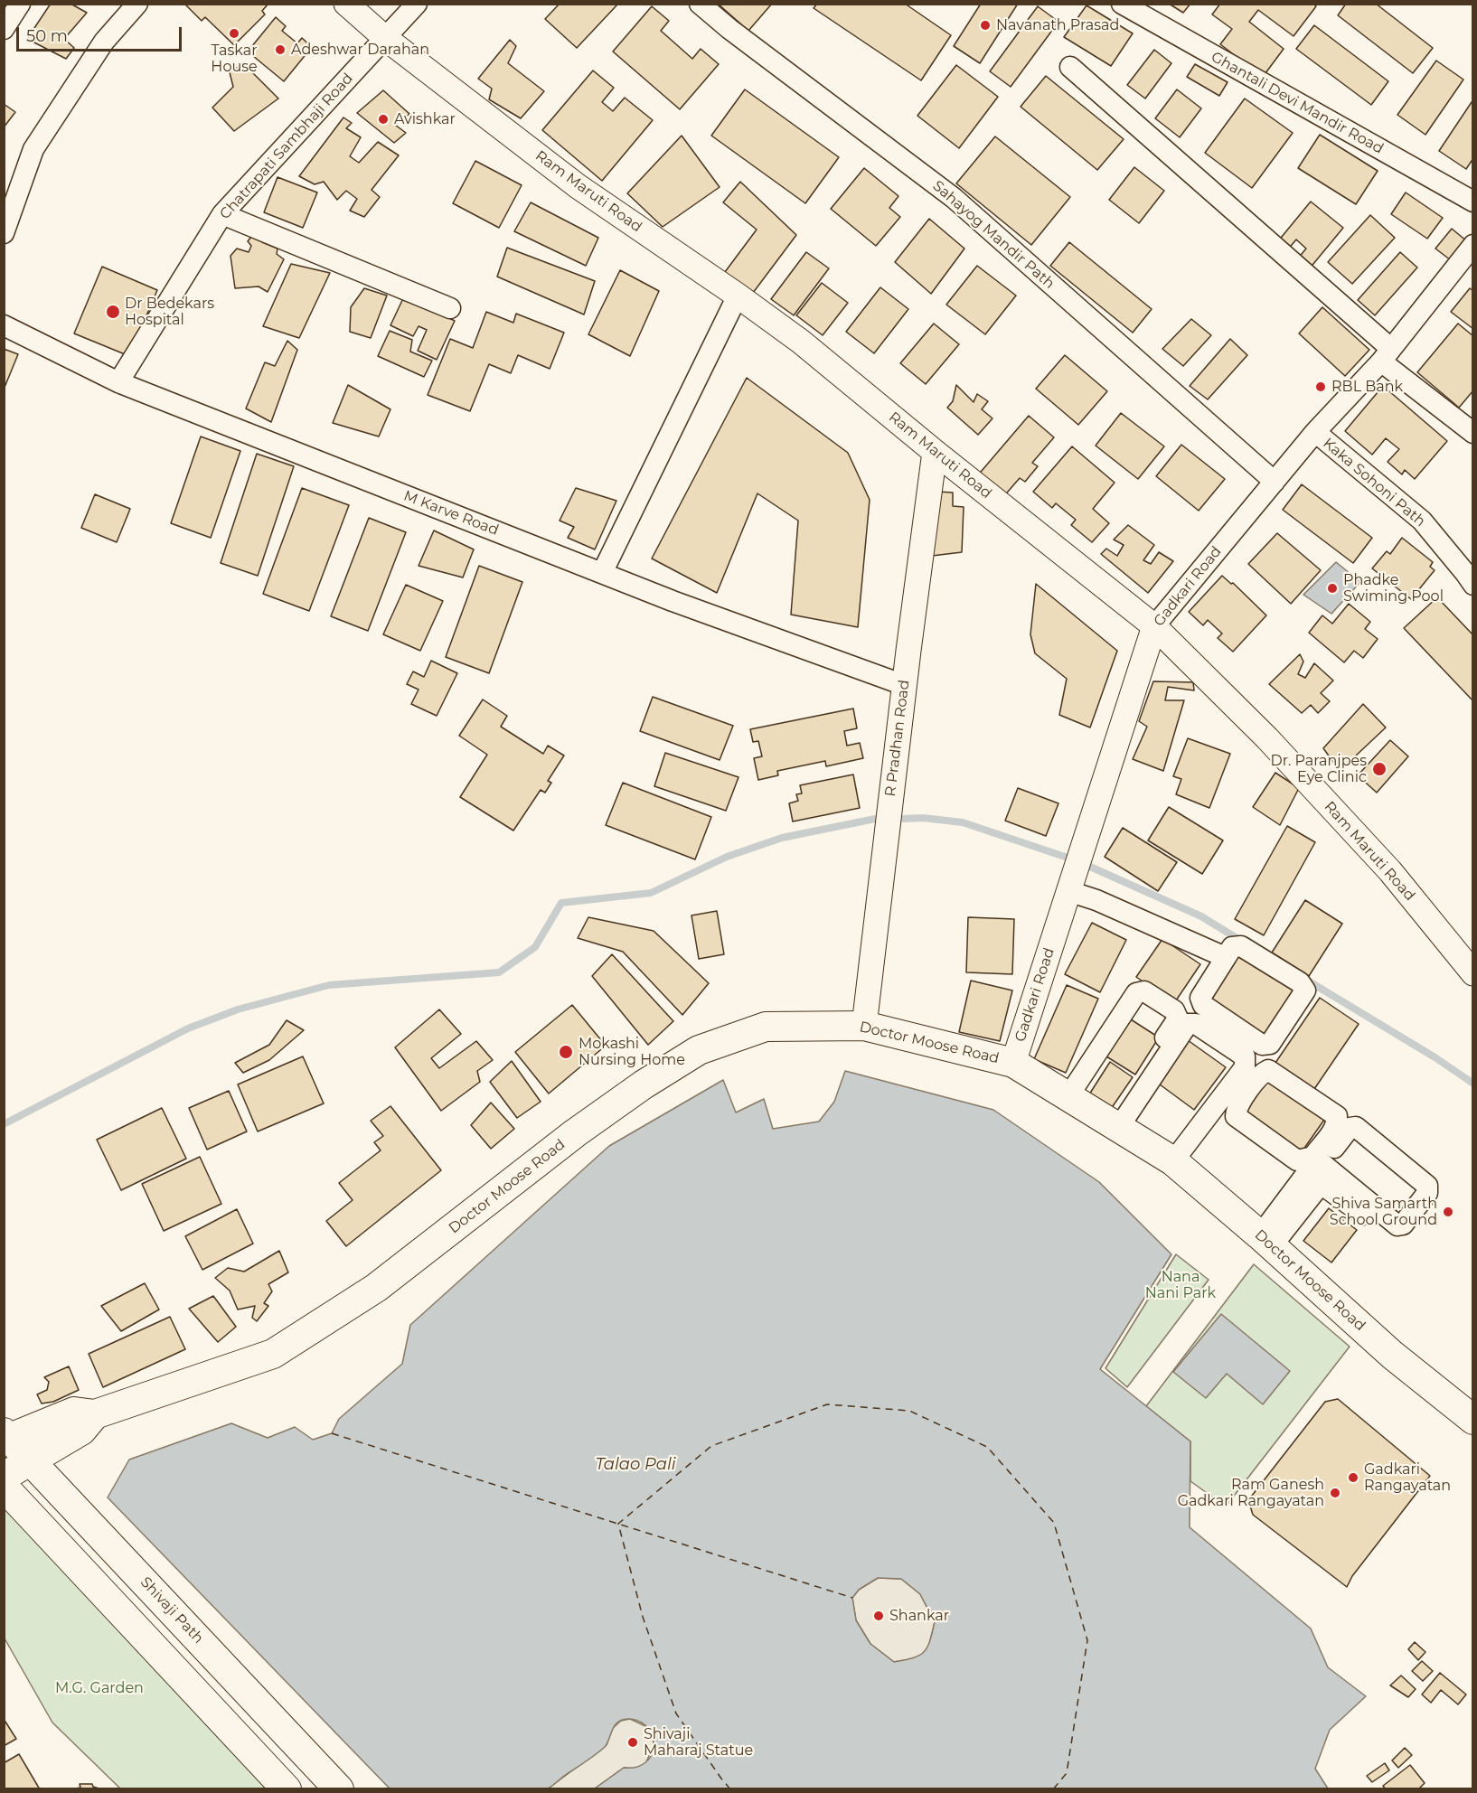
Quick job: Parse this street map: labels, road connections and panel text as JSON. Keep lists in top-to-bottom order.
{
  "streets": {
    "main road": ["Doctor Moose Road", "Shivaji Path"],
    "street": [
      "Ghantali Devi Mandir Road",
      "Chatrapati Sambhaji Road",
      "Ram Maruti Road",
      "Sahayog Mandir Path",
      "Kaka Sohoni Path",
      "M Karve Road",
      "Gadkari Road",
      "R Pradhan Road"
    ]
  },
  "crossings": [
    ["Chatrapati Sambhaji Road", "Ram Maruti Road"],
    ["Chatrapati Sambhaji Road", "M Karve Road"],
    ["Ram Maruti Road", "Gadkari Road"],
    ["Ram Maruti Road", "R Pradhan Road"],
    ["Sahayog Mandir Path", "Gadkari Road"],
    ["Kaka Sohoni Path", "Gadkari Road"],
    ["M Karve Road", "R Pradhan Road"],
    ["Gadkari Road", "Doctor Moose Road"],
    ["R Pradhan Road", "Doctor Moose Road"],
    ["Doctor Moose Road", "Shivaji Path"]
  ],
  "water": ["Talao Pali"],
  "parks": ["Nana Nani Park", "M.G. Garden"],
  "places": [
    "Navanath Prasad",
    "Taskar House",
    "Adeshwar Darahan",
    "Avishkar",
    "Dr Bedekars Hospital",
    "RBL Bank",
    "Phadke Swiming Pool",
    "Dr. Paranjpes Eye Clinic",
    "Mokashi Nursing Home",
    "Shiva Samarth School Ground",
    "Gadkari Rangayatan",
    "Ram Ganesh Gadkari Rangayatan",
    "Shankar",
    "Shivaji Maharaj Statue"
  ],
  "scale_bar": "50 m"
}
